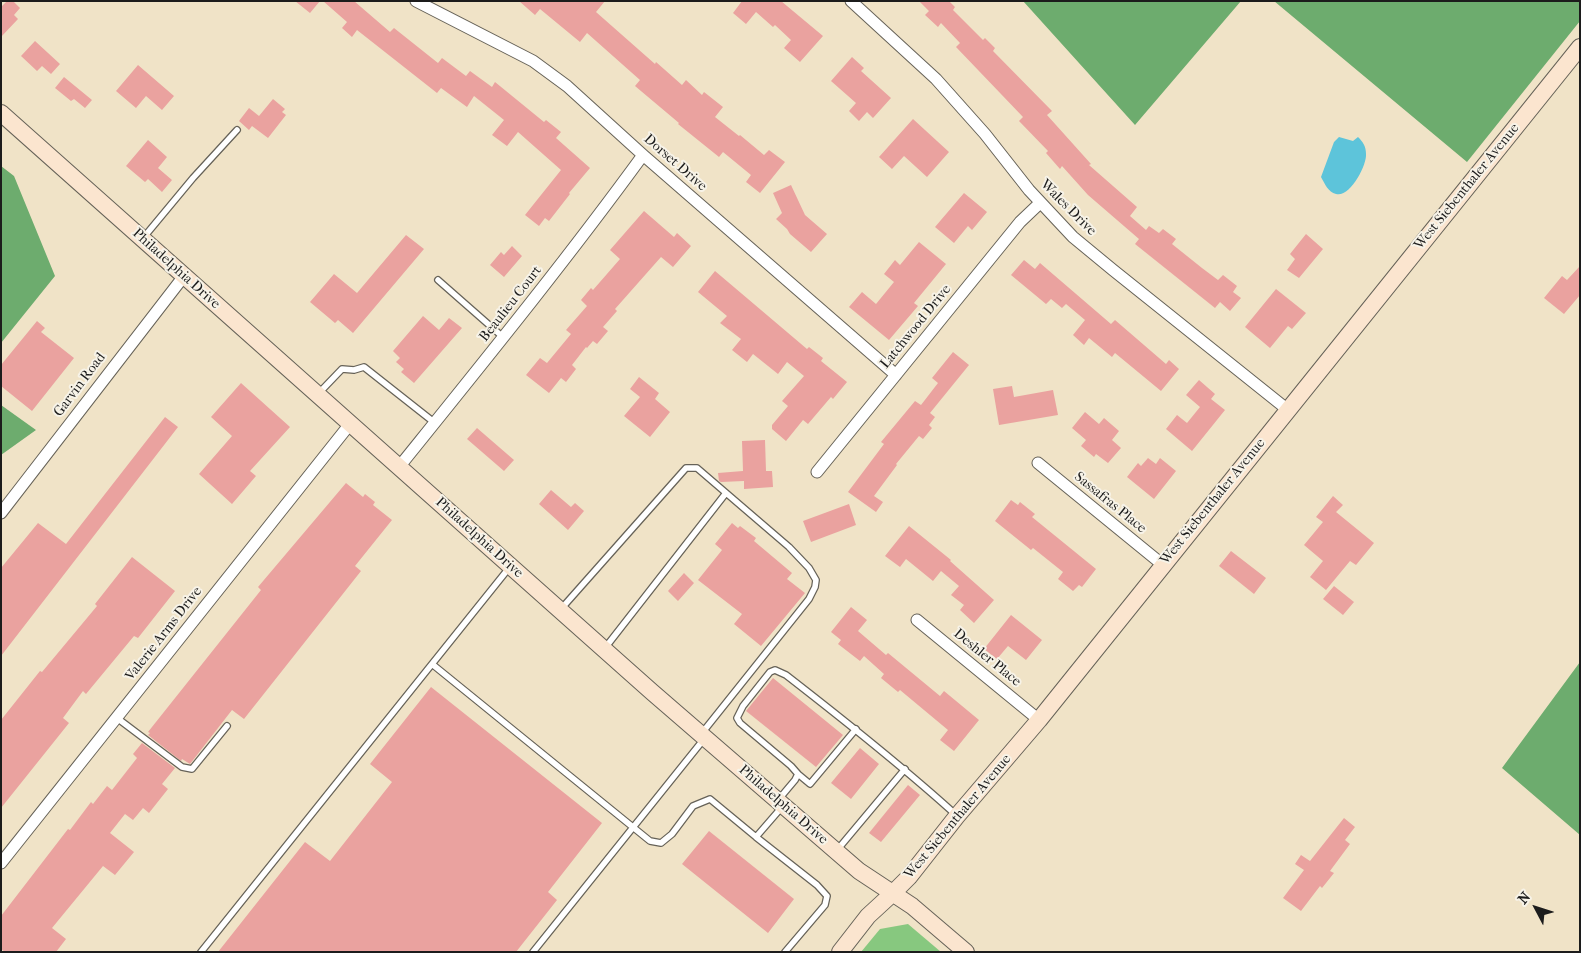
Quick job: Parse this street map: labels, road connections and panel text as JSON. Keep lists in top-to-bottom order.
{
  "streets": {
    "main road": ["West Siebenthaler Avenue", "Philadelphia Drive"],
    "street": [
      "Dorset Drive",
      "Wales Drive",
      "Beaulieu Court",
      "Latchwood Drive",
      "Garvin Road",
      "Sassafras Place",
      "Valerie Arms Drive",
      "Deshler Place"
    ]
  },
  "crossings": [
    ["Dorset Drive", "Beaulieu Court"],
    ["Dorset Drive", "Latchwood Drive"],
    ["West Siebenthaler Avenue", "Wales Drive"],
    ["West Siebenthaler Avenue", "Philadelphia Drive"],
    ["West Siebenthaler Avenue", "Sassafras Place"],
    ["West Siebenthaler Avenue", "Deshler Place"],
    ["Wales Drive", "Latchwood Drive"],
    ["Philadelphia Drive", "Beaulieu Court"],
    ["Philadelphia Drive", "Garvin Road"],
    ["Philadelphia Drive", "Valerie Arms Drive"]
  ],
  "north": "top left"
}
